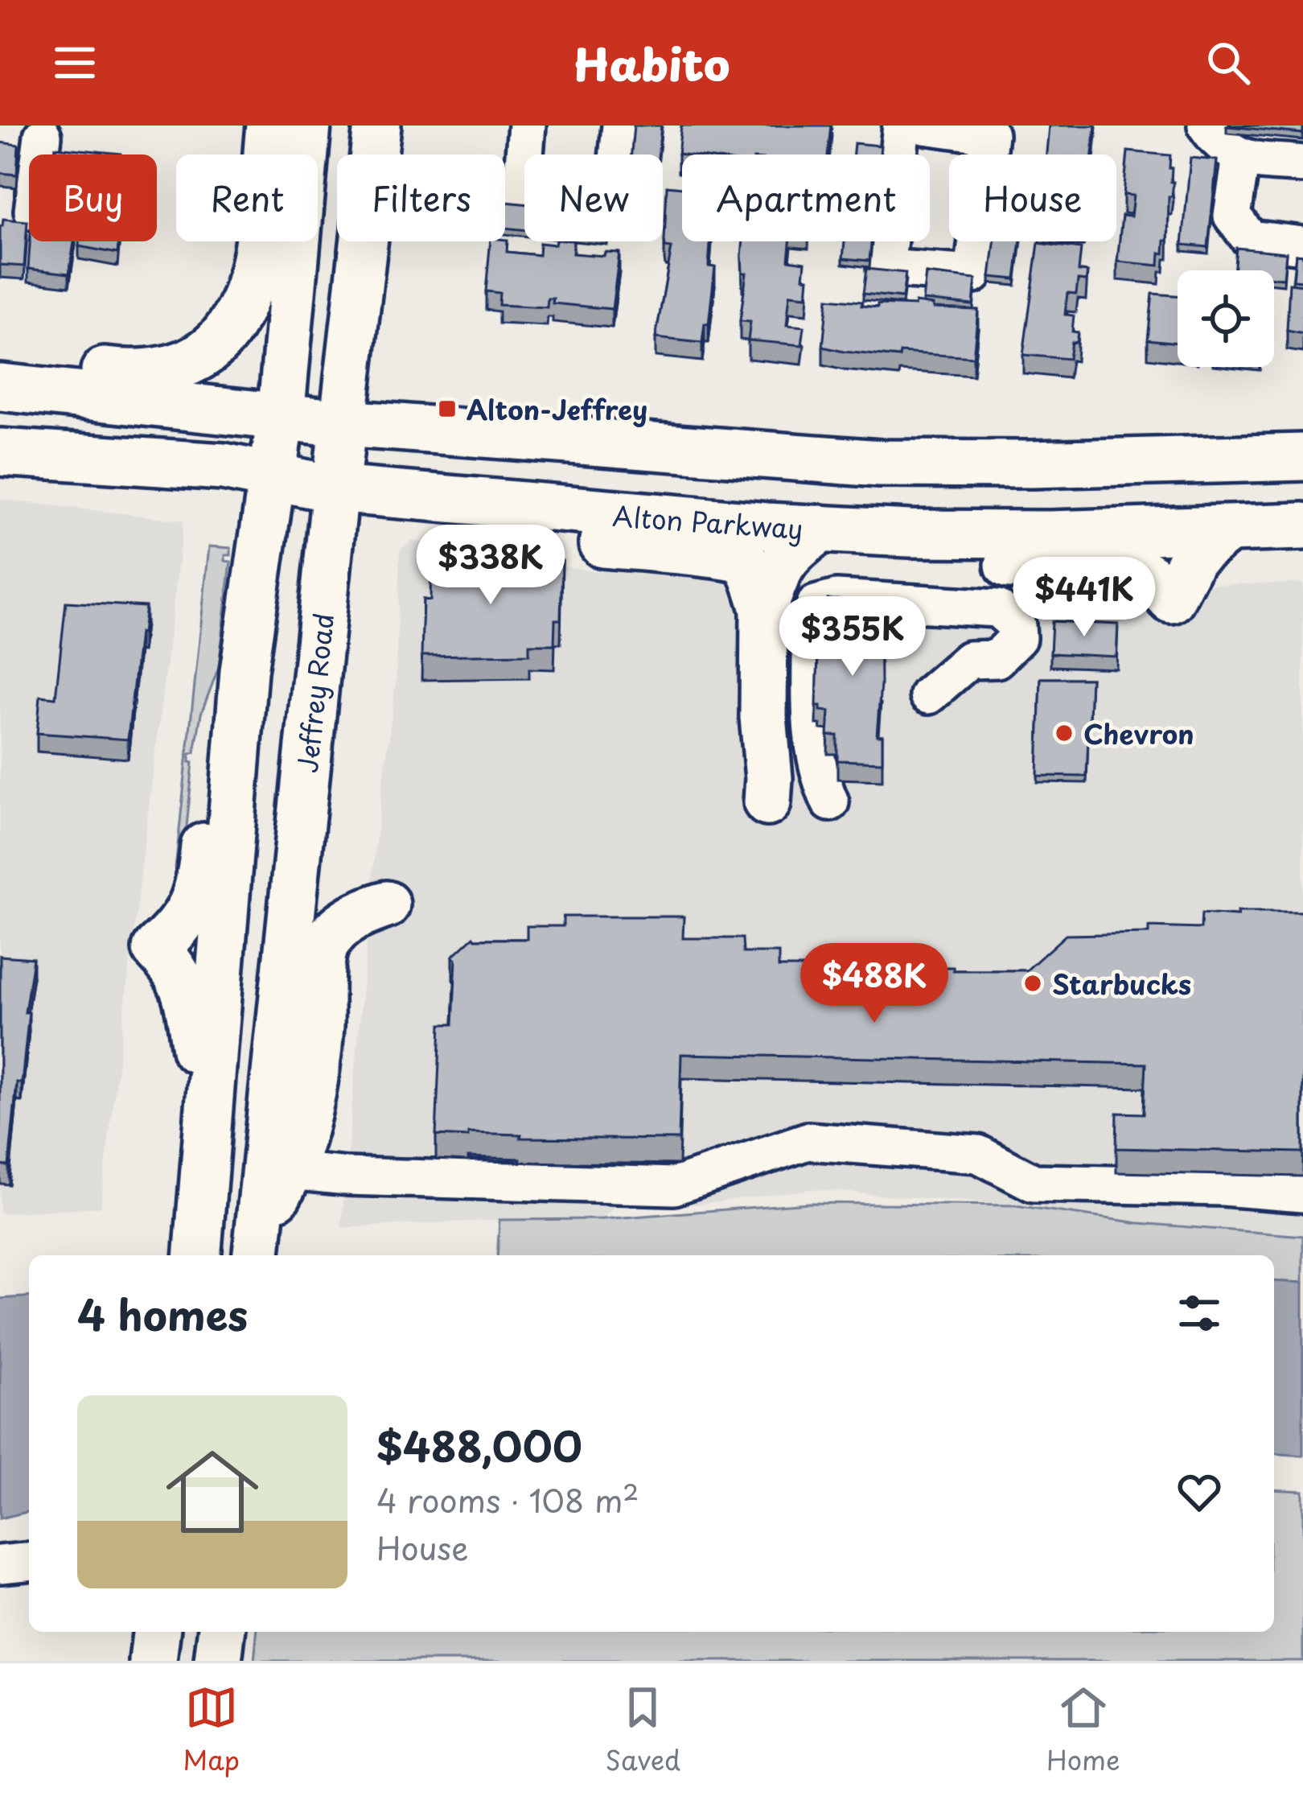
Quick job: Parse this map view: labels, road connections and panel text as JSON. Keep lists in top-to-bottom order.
{
  "streets": {
    "main road": ["Alton Parkway", "Jeffrey Road"]
  },
  "crossings": [
    ["Alton Parkway", "Jeffrey Road"]
  ],
  "places": {
    "transit": ["Alton-Jeffrey"],
    "other": ["Chevron", "Starbucks"]
  },
  "page": {
    "header": "Habito",
    "chip": [
      "Buy",
      "Rent",
      "Filters",
      "New",
      "Apartment",
      "House"
    ],
    "price": [
      "$338K",
      "$441K",
      "$355K",
      "$488K"
    ],
    "heading": "4 homes",
    "list": [
      {
        "name": "$488,000",
        "note": "4 rooms · 108 m² · House"
      }
    ],
    "tabs": ["Map", "Saved", "Home"]
  }
}
